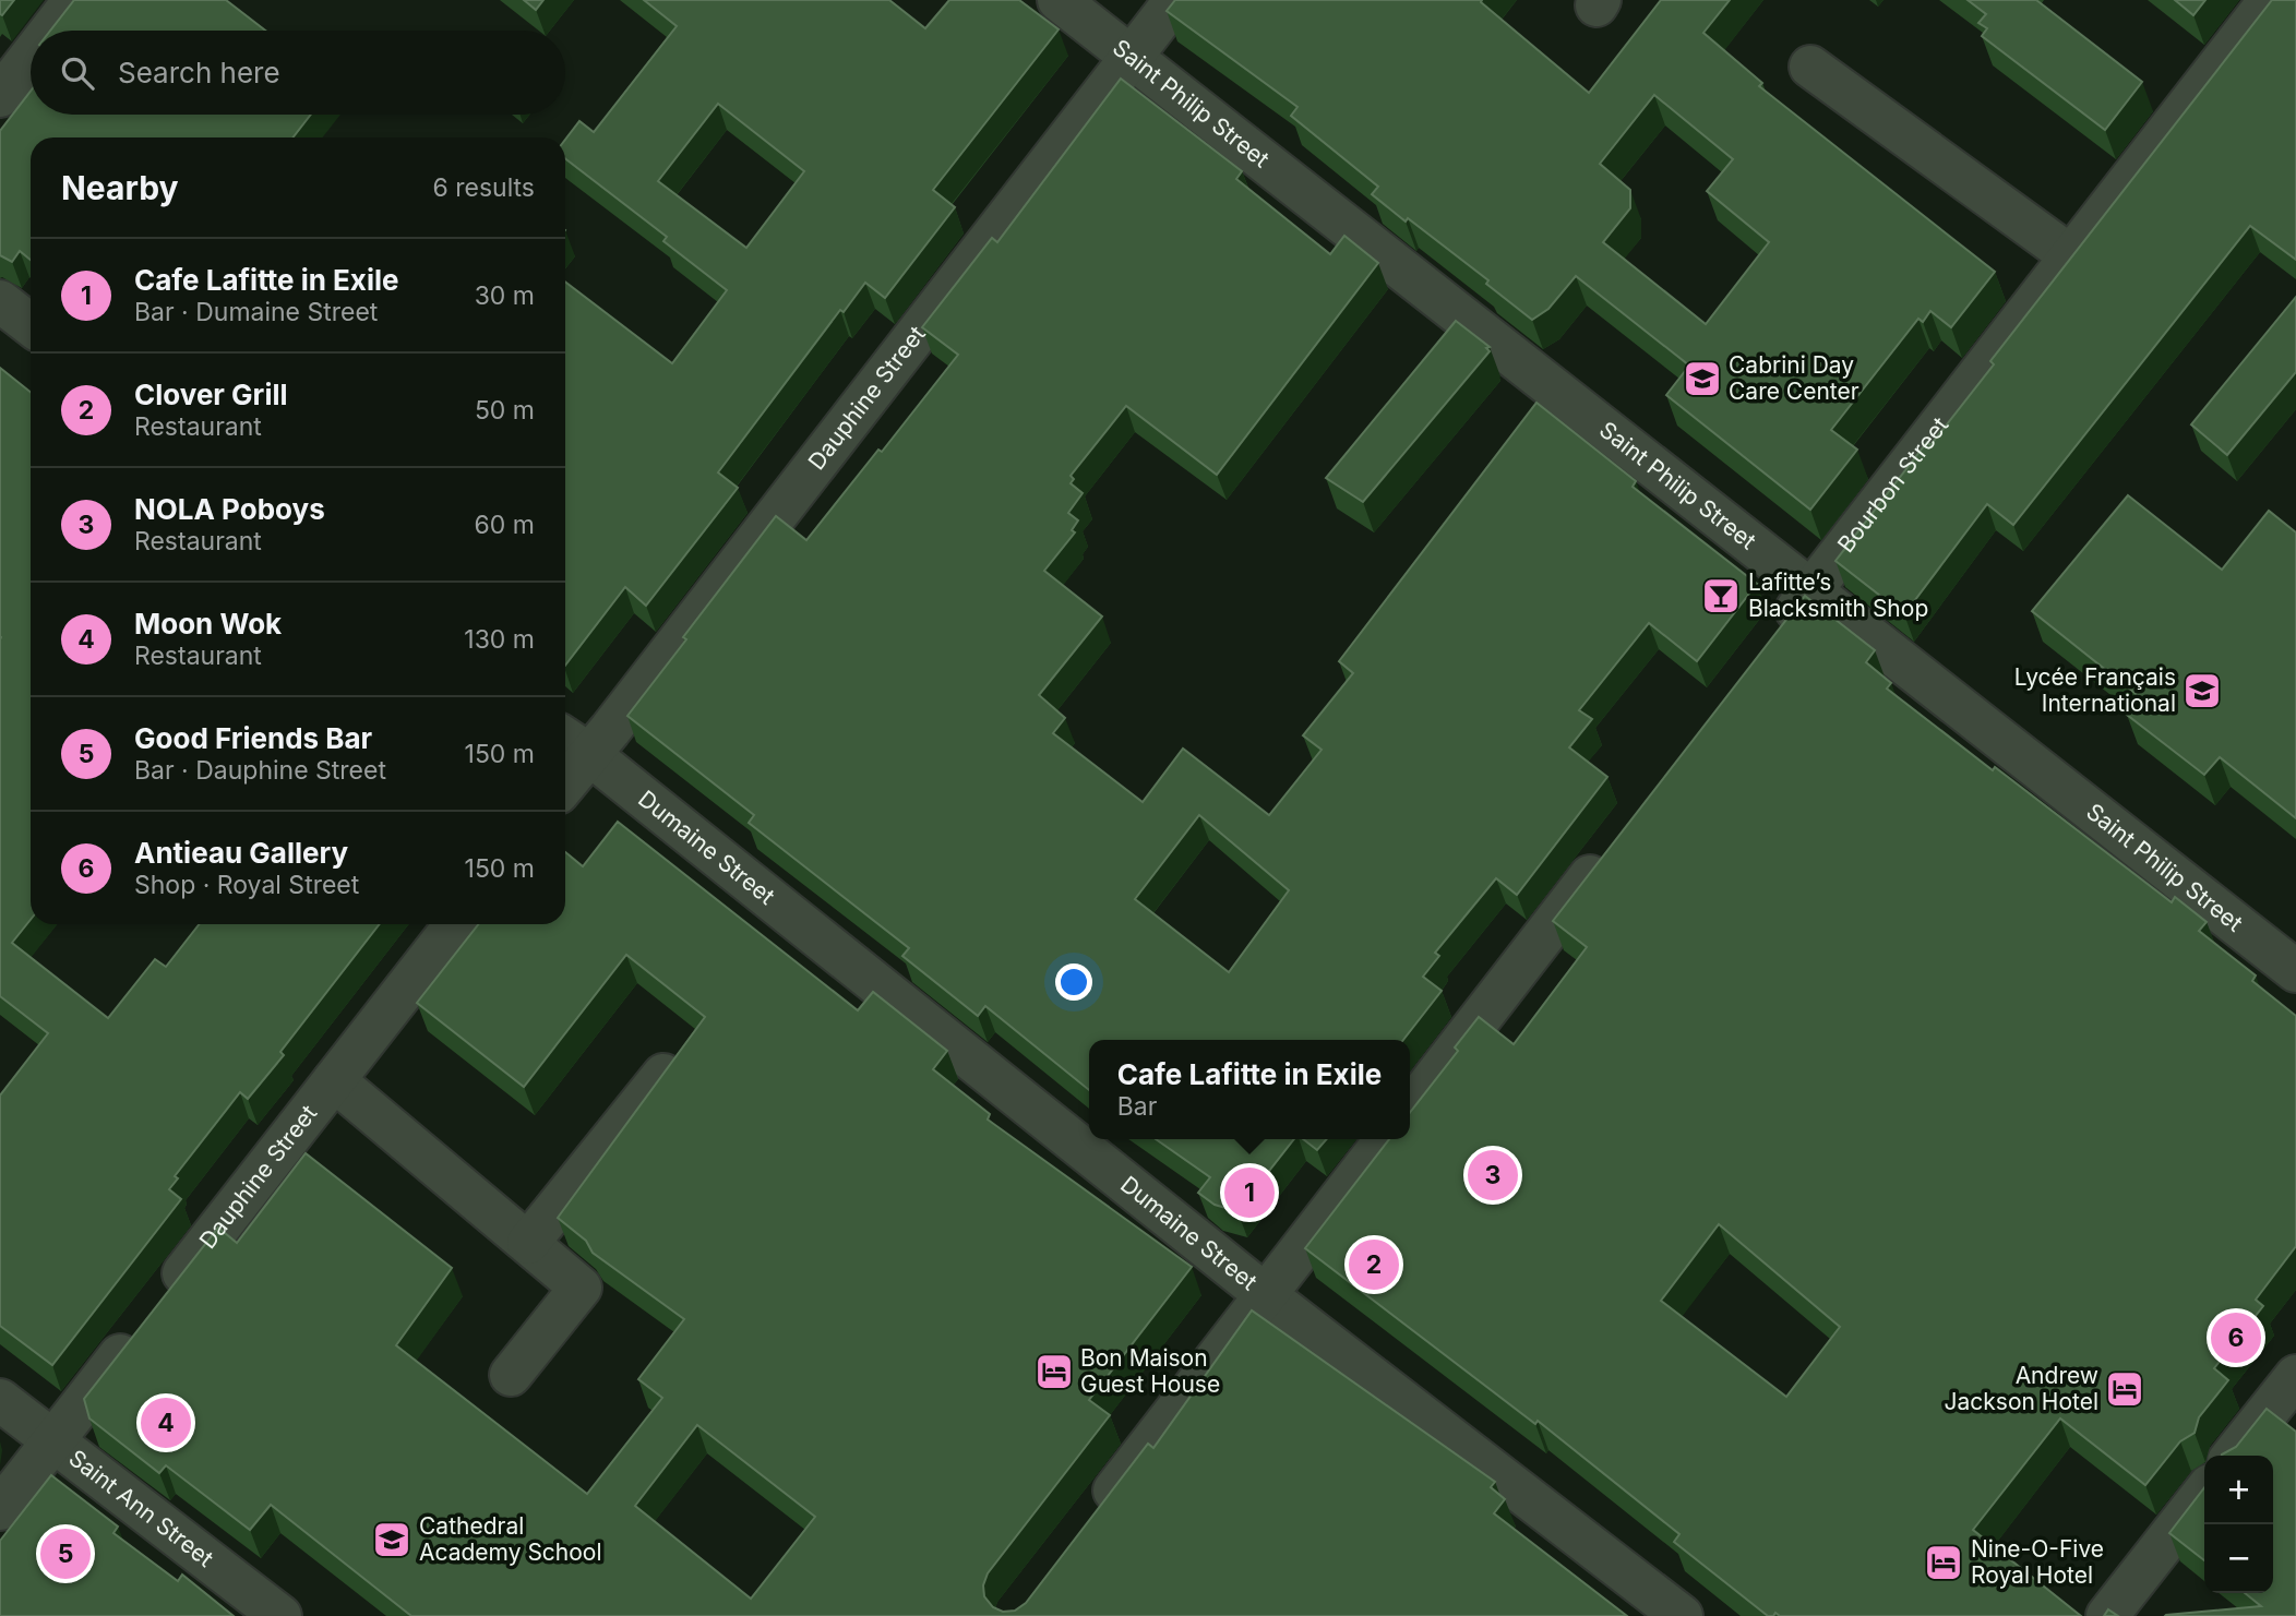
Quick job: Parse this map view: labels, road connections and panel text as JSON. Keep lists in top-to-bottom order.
{
  "streets": {
    "street": [
      "Saint Philip Street",
      "Dauphine Street",
      "Bourbon Street",
      "Dumaine Street",
      "Saint Ann Street"
    ]
  },
  "crossings": [
    ["Saint Philip Street", "Dauphine Street"],
    ["Saint Philip Street", "Bourbon Street"],
    ["Dauphine Street", "Dumaine Street"],
    ["Dauphine Street", "Saint Ann Street"]
  ],
  "places": {
    "school or university": ["Cabrini Day Care Center", "Lycée Français International", "Cathedral Academy School"],
    "bar": ["Lafitte’s Blacksmith Shop"],
    "hotel": ["Bon Maison Guest House", "Andrew Jackson Hotel", "Nine-O-Five Royal Hotel"]
  },
  "page": {
    "search": "Search here",
    "heading": ["Nearby", "6 results"],
    "list": [
      {
        "mark": "1",
        "name": "Cafe Lafitte in Exile",
        "note": "Bar · Dumaine Street",
        "value": "30 m"
      },
      {
        "mark": "2",
        "name": "Clover Grill",
        "note": "Restaurant",
        "value": "50 m"
      },
      {
        "mark": "3",
        "name": "NOLA Poboys",
        "note": "Restaurant",
        "value": "60 m"
      },
      {
        "mark": "4",
        "name": "Moon Wok",
        "note": "Restaurant",
        "value": "130 m"
      },
      {
        "mark": "5",
        "name": "Good Friends Bar",
        "note": "Bar · Dauphine Street",
        "value": "150 m"
      },
      {
        "mark": "6",
        "name": "Antieau Gallery",
        "note": "Shop · Royal Street",
        "value": "150 m"
      }
    ],
    "popup": ["Cafe Lafitte in Exile", "Bar"],
    "pins": [
      "3",
      "1",
      "2",
      "6",
      "4",
      "5"
    ],
    "map_buttons": ["+", "−"]
  }
}
